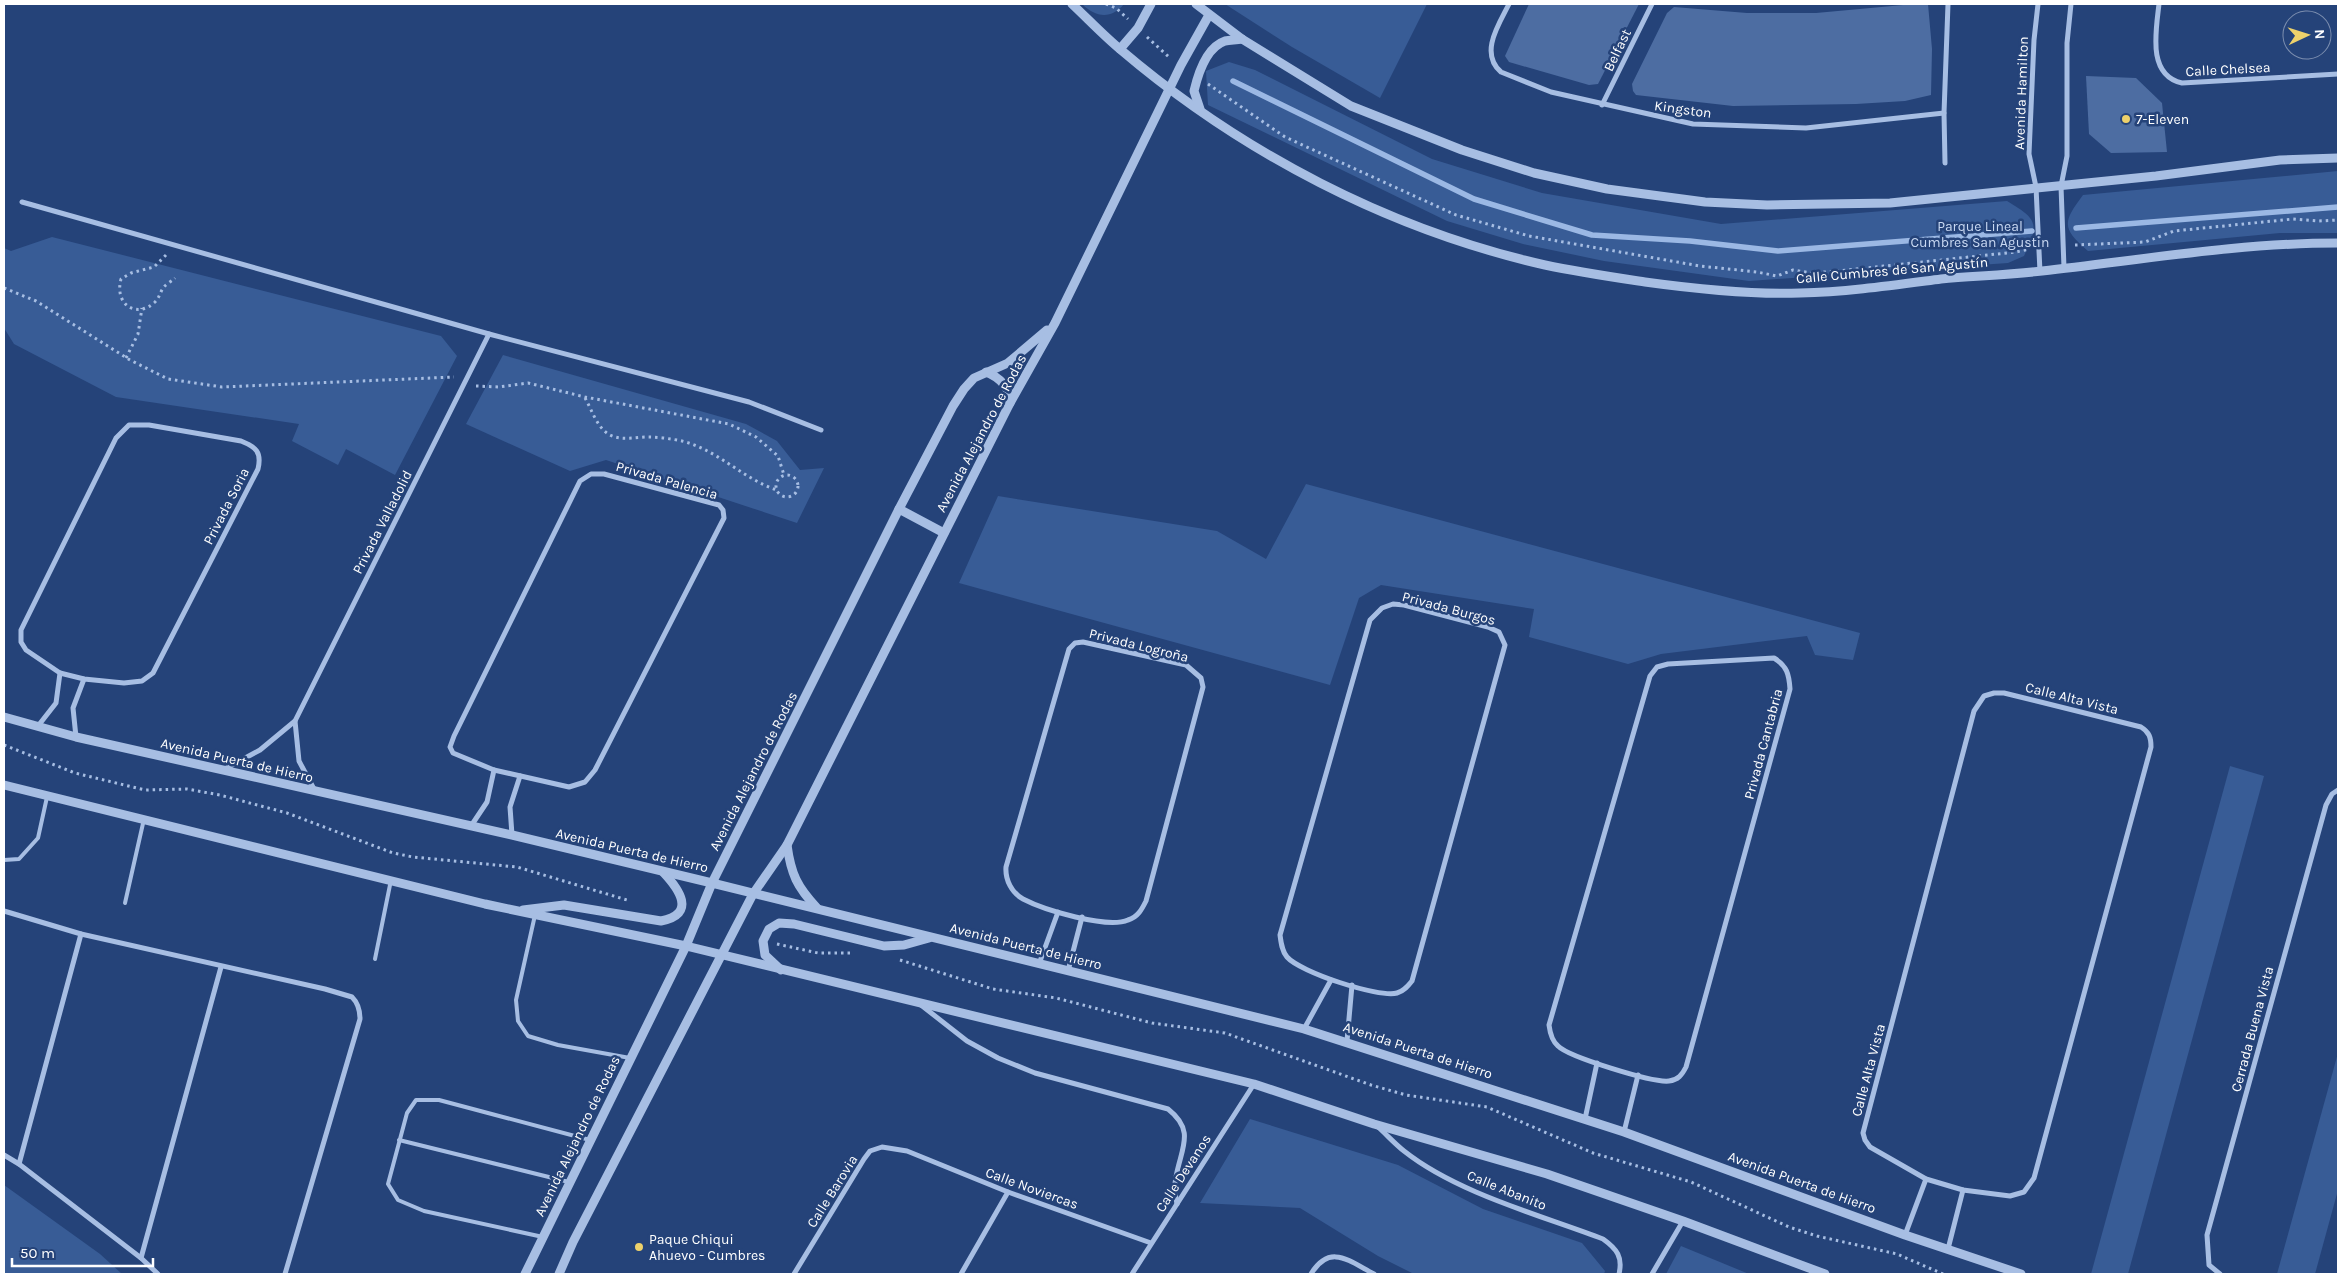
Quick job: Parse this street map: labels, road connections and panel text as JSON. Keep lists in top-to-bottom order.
{
  "streets": {
    "street": [
      "Belfast",
      "Calle Chelsea",
      "Avenida Hamilton",
      "Kingston",
      "Calle Cumbres de San Agustín",
      "Avenida Alejandro de Rodas",
      "Privada Palencia",
      "Privada Soria",
      "Privada Valladolid",
      "Privada Burgos",
      "Privada Logroña",
      "Calle Alta Vista",
      "Privada Cantabria",
      "Avenida Puerta de Hierro",
      "Cerrada Buena Vista",
      "Calle Devanos",
      "Calle Noviercas",
      "Calle Abanito",
      "Calle Barovia"
    ]
  },
  "crossings": [
    ["Belfast", "Kingston"],
    ["Avenida Hamilton", "Calle Cumbres de San Agustín"],
    ["Calle Cumbres de San Agustín", "Avenida Alejandro de Rodas"],
    ["Avenida Alejandro de Rodas", "Avenida Puerta de Hierro"],
    ["Privada Valladolid", "Avenida Puerta de Hierro"],
    ["Calle Devanos", "Calle Noviercas"],
    ["Calle Noviercas", "Calle Barovia"]
  ],
  "parks": ["Parque Lineal Cumbres San Agustin"],
  "places": ["7-Eleven", "Paque Chiqui Ahuevo - Cumbres"],
  "scale_bar": "50 m",
  "north": "right"
}
